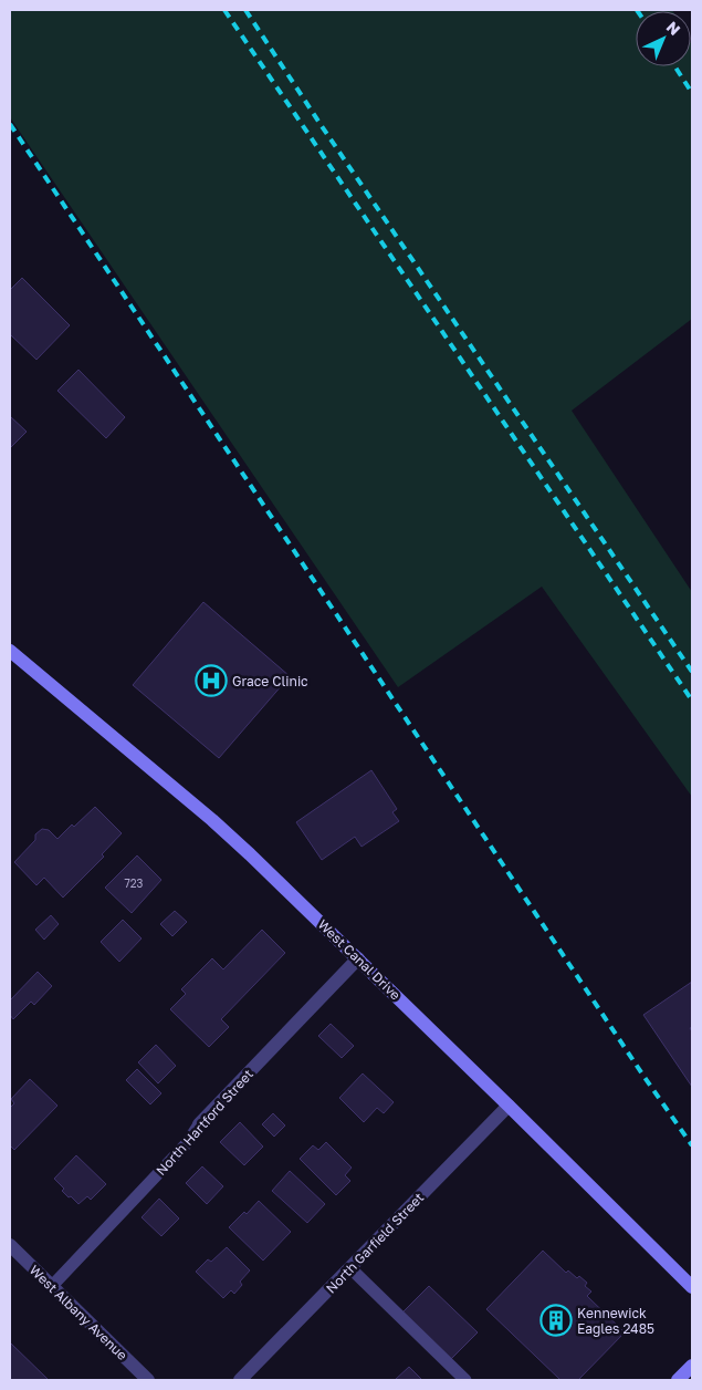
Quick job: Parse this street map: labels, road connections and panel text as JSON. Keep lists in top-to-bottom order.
{
  "streets": {
    "street": [
      "West Canal Drive",
      "North Hartford Street",
      "North Garfield Street",
      "West Albany Avenue"
    ]
  },
  "crossings": [
    ["West Canal Drive", "North Hartford Street"],
    ["West Canal Drive", "North Garfield Street"],
    ["North Hartford Street", "West Albany Avenue"]
  ],
  "places": {
    "hospital": ["Grace Clinic"],
    "building": ["Kennewick Eagles 2485"]
  },
  "house_numbers": ["723"],
  "north": "top right"
}
